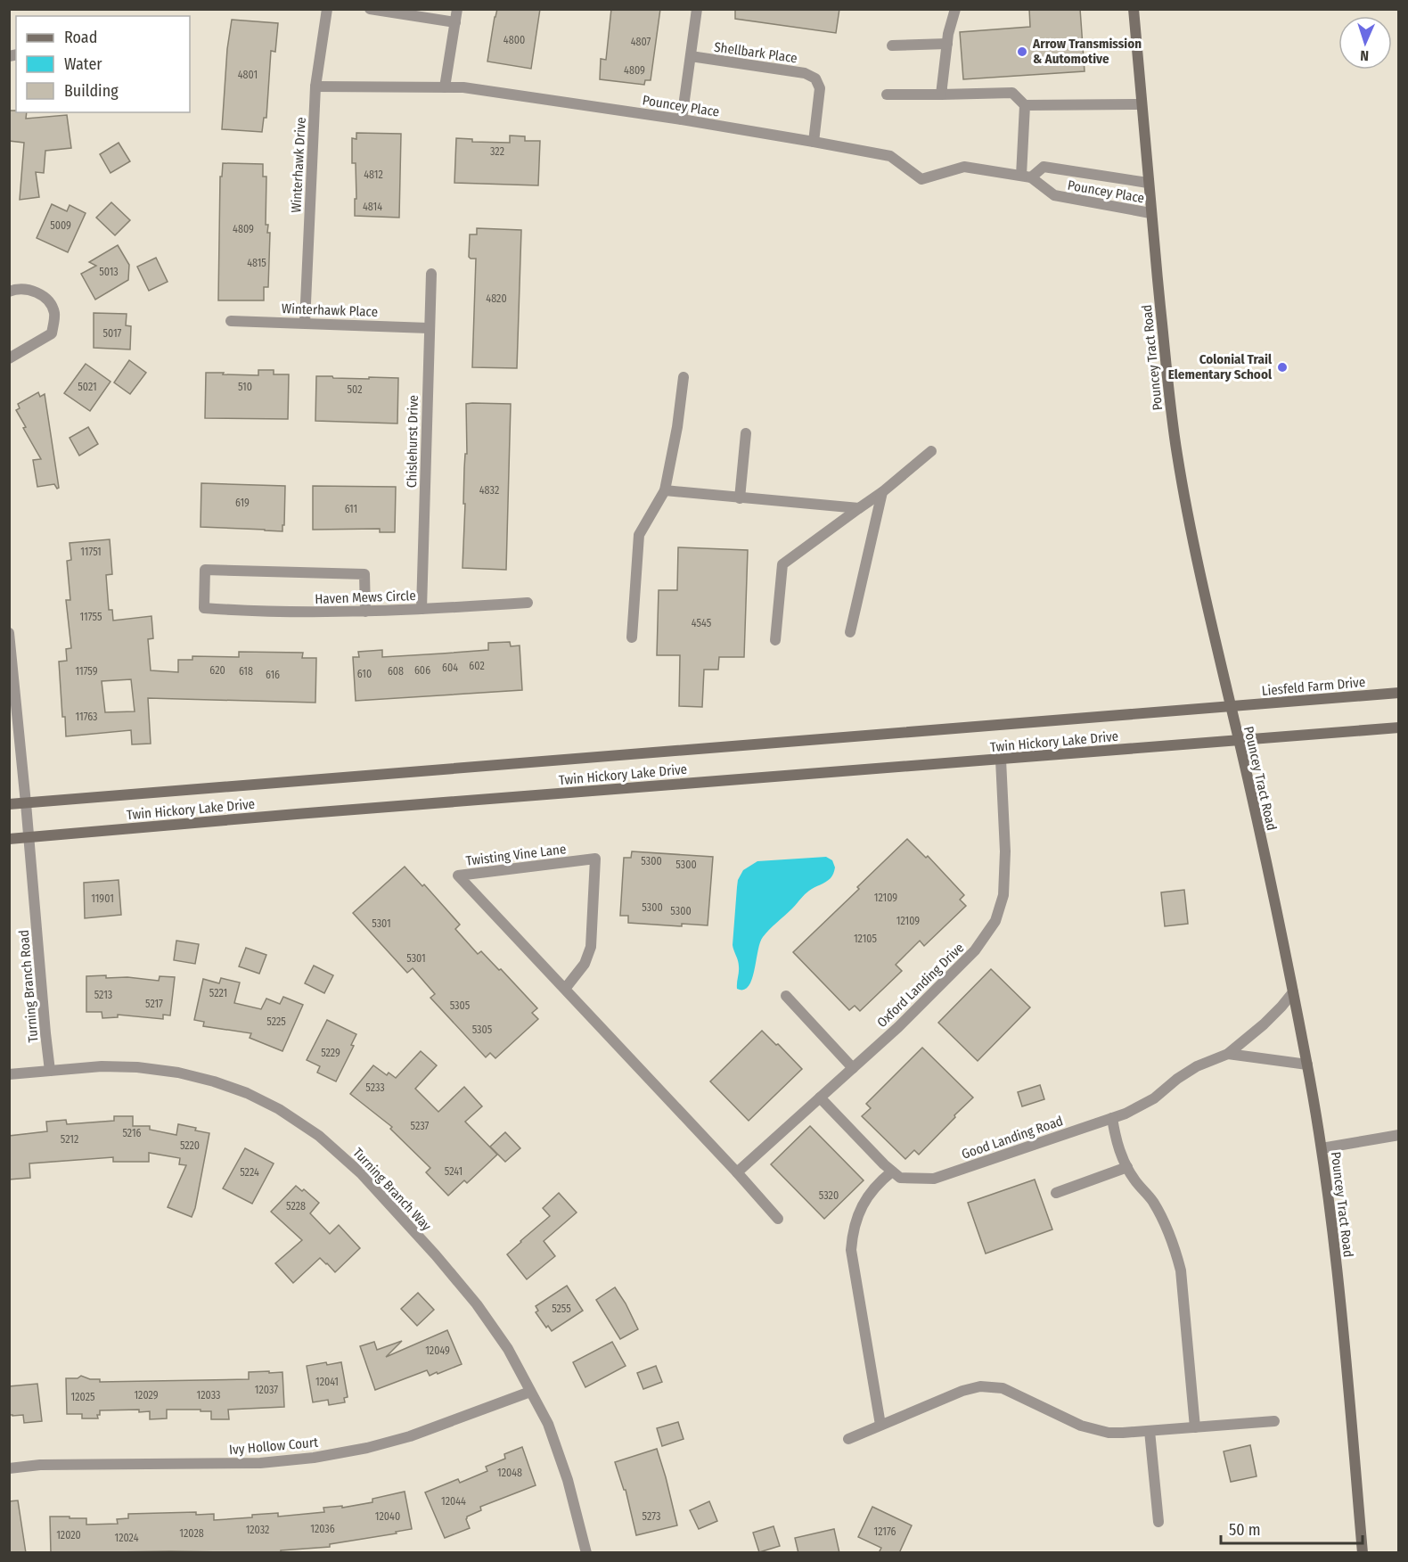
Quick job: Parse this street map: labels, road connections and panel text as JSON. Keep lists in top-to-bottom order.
{
  "streets": {
    "street": [
      "Shellbark Place",
      "Pouncey Place",
      "Winterhawk Drive",
      "Winterhawk Place",
      "Pouncey Tract Road",
      "Chislehurst Drive",
      "Haven Mews Circle",
      "Liesfeld Farm Drive",
      "Twin Hickory Lake Drive",
      "Twisting Vine Lane",
      "Oxford Landing Drive",
      "Turning Branch Road",
      "Good Landing Road",
      "Turning Branch Way",
      "Ivy Hollow Court"
    ]
  },
  "crossings": [
    ["Shellbark Place", "Pouncey Place"],
    ["Pouncey Place", "Winterhawk Drive"],
    ["Pouncey Place", "Pouncey Tract Road"],
    ["Winterhawk Drive", "Winterhawk Place"],
    ["Winterhawk Place", "Chislehurst Drive"],
    ["Pouncey Tract Road", "Liesfeld Farm Drive"],
    ["Pouncey Tract Road", "Twin Hickory Lake Drive"],
    ["Chislehurst Drive", "Haven Mews Circle"],
    ["Liesfeld Farm Drive", "Twin Hickory Lake Drive"],
    ["Twin Hickory Lake Drive", "Oxford Landing Drive"],
    ["Twin Hickory Lake Drive", "Turning Branch Road"],
    ["Twisting Vine Lane", "Oxford Landing Drive"],
    ["Oxford Landing Drive", "Good Landing Road"],
    ["Turning Branch Road", "Turning Branch Way"],
    ["Turning Branch Way", "Ivy Hollow Court"]
  ],
  "places": ["Arrow Transmission & Automotive", "Colonial Trail Elementary School"],
  "house_numbers": [
    "4800",
    "4807",
    "4809",
    "4801",
    "322",
    "4812",
    "4814",
    "5009",
    "4809",
    "4815",
    "5013",
    "4820",
    "5017",
    "5021",
    "510",
    "502",
    "4832",
    "619",
    "611",
    "11751",
    "11755",
    "4545",
    "602",
    "604",
    "620",
    "606",
    "11759",
    "618",
    "608",
    "610",
    "616",
    "11763",
    "5300",
    "5300",
    "12109",
    "11901",
    "5300",
    "5300",
    "12109",
    "5301",
    "12105",
    "5301",
    "5221",
    "5213",
    "5217",
    "5305",
    "5225",
    "5305",
    "5229",
    "5233",
    "5237",
    "5216",
    "5212",
    "5220",
    "5241",
    "5224",
    "5320",
    "5228",
    "5255",
    "12049",
    "12041",
    "12037",
    "12029",
    "12033",
    "12025",
    "12048",
    "12044",
    "12040",
    "5273",
    "12036",
    "12032",
    "12176",
    "12028",
    "12020",
    "12024"
  ],
  "legend": ["Road", "Water", "Building"],
  "scale_bar": "50 m",
  "north": "bottom"
}
